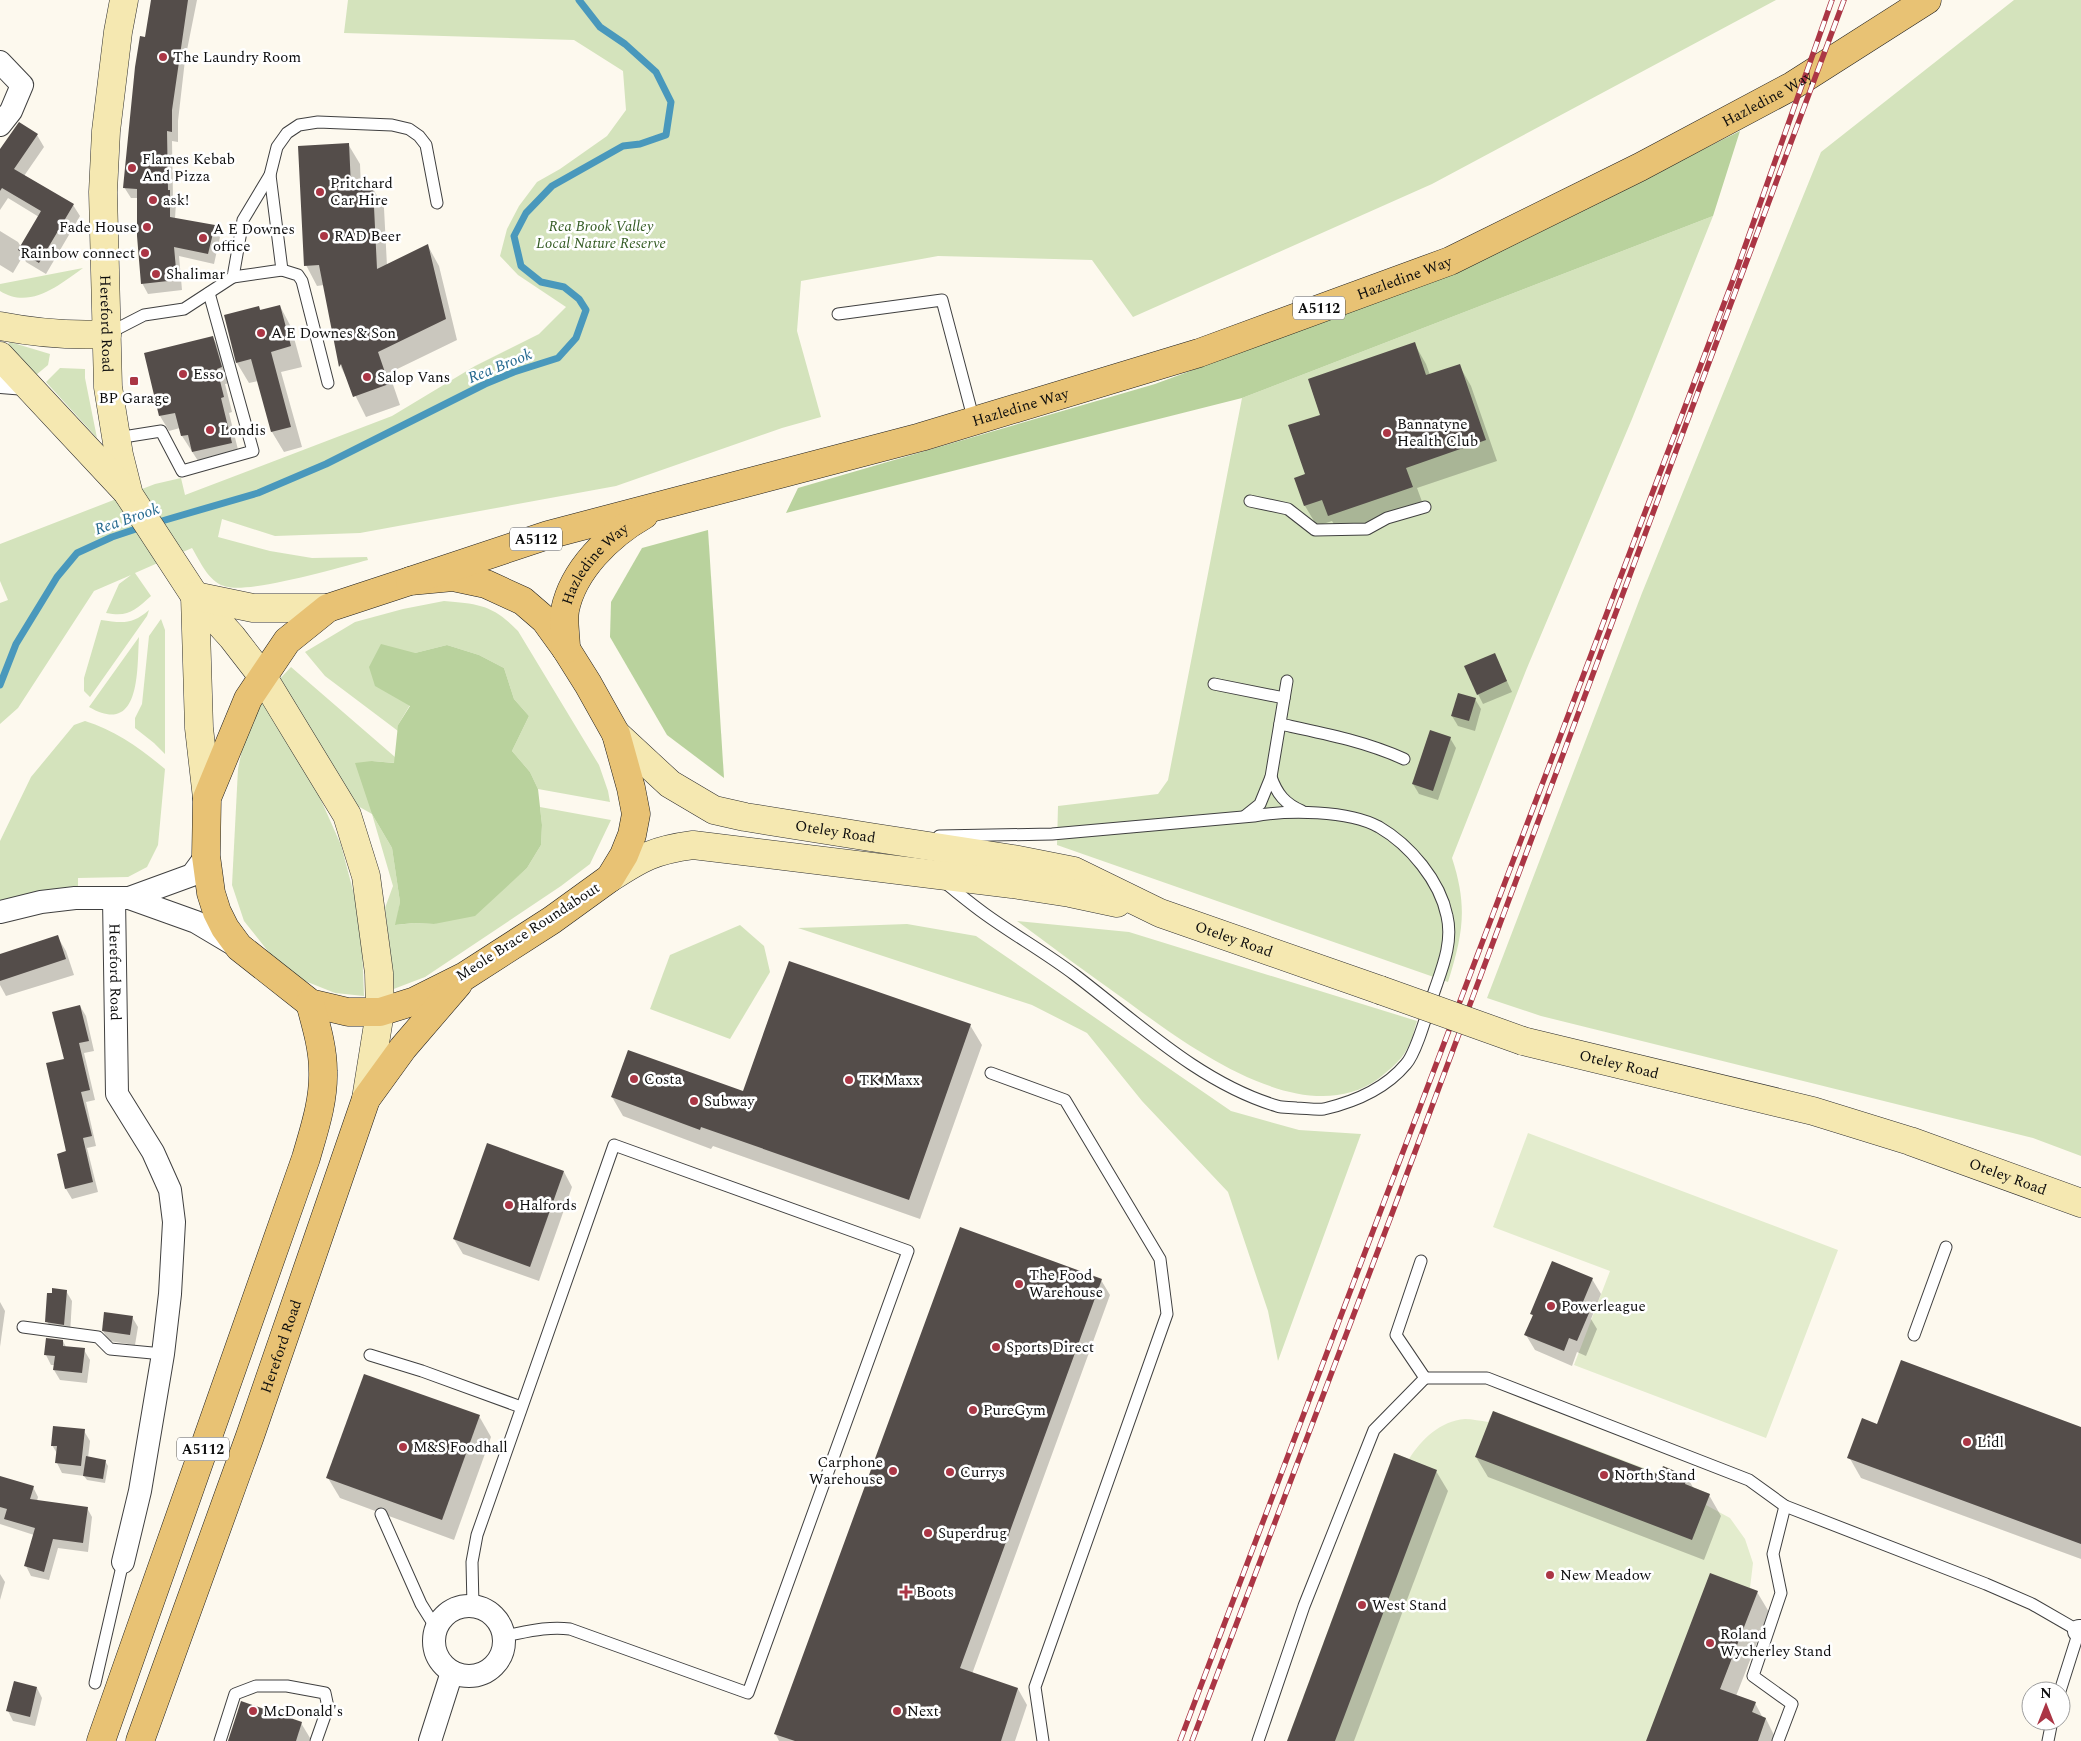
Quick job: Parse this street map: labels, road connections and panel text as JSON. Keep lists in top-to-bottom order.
{
  "streets": {
    "main road": [
      "Hazledine Way",
      "A5112",
      "Hereford Road",
      "Oteley Road",
      "Meole Brace Roundabout"
    ]
  },
  "crossings": [
    ["Hazledine Way", "Meole Brace Roundabout"],
    ["A5112", "Meole Brace Roundabout"],
    ["Hereford Road", "Meole Brace Roundabout"],
    ["Oteley Road", "Meole Brace Roundabout"]
  ],
  "water": ["Rea Brook"],
  "parks": ["Rea Brook Valley Local Nature Reserve"],
  "places": {
    "other": [
      "The Laundry Room",
      "Flames Kebab And Pizza",
      "Pritchard Car Hire",
      "ask!",
      "Fade House",
      "RAD Beer",
      "A E Downes office",
      "Rainbow connect",
      "Shalimar",
      "A E Downes & Son",
      "Esso",
      "Salop Vans",
      "Londis",
      "Bannatyne Health Club",
      "Costa",
      "TK Maxx",
      "Subway",
      "Halfords",
      "The Food Warehouse",
      "Powerleague",
      "Sports Direct",
      "PureGym",
      "Lidl",
      "M&S Foodhall",
      "Carphone Warehouse",
      "Currys",
      "North Stand",
      "Superdrug",
      "New Meadow",
      "West Stand",
      "Roland Wycherley Stand",
      "McDonald's",
      "Next"
    ],
    "transit": ["BP Garage"],
    "health": ["Boots"]
  },
  "north": "top"
}
